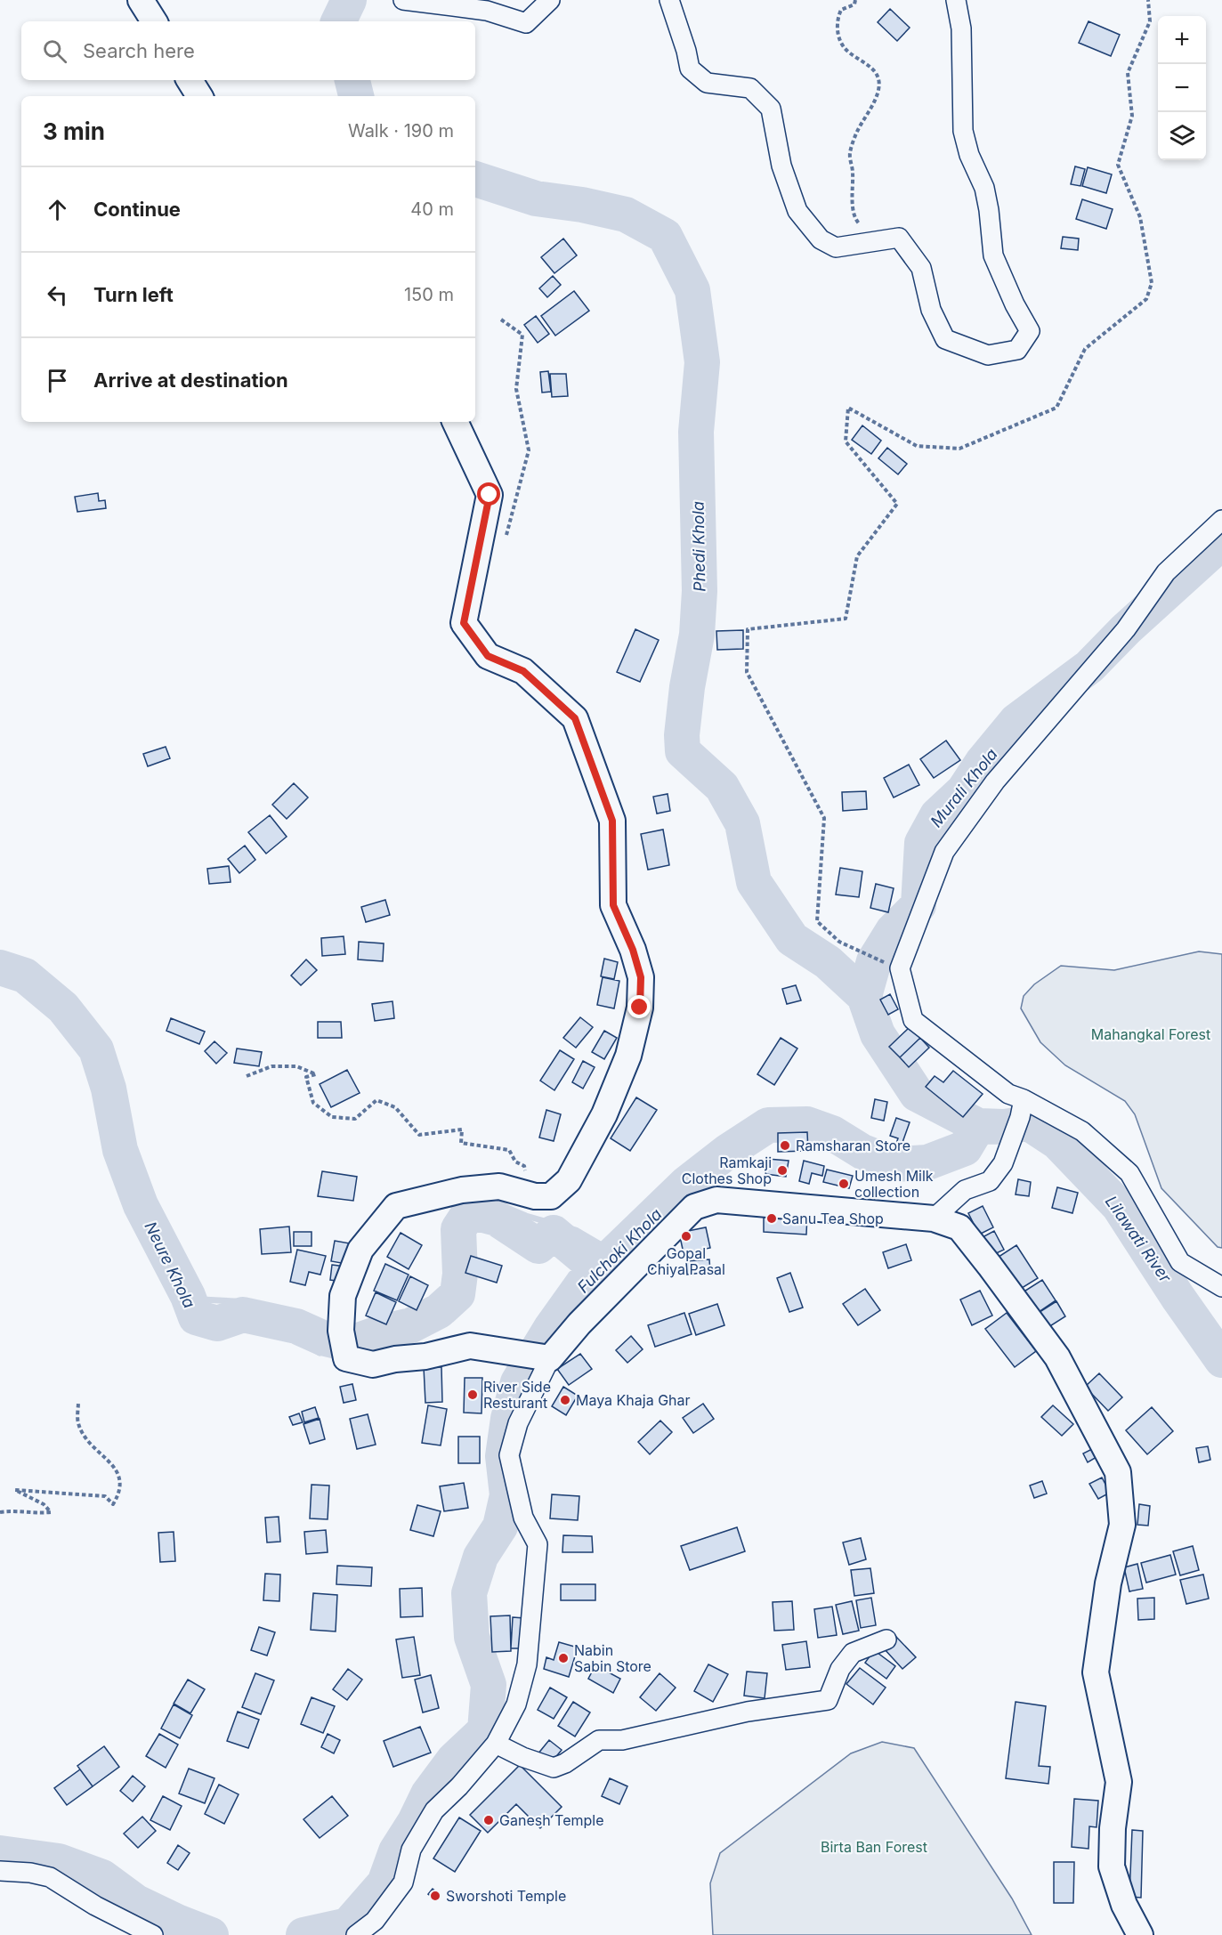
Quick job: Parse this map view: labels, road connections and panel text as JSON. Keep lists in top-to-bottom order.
{
  "water": [
    "Phedi Khola",
    "Murali Khola",
    "Lilawati River",
    "Fulchoki Khola",
    "Neure Khola"
  ],
  "parks": ["Mahangkal Forest", "Birta Ban Forest"],
  "places": [
    "Ramsharan Store",
    "Ramkaji Clothes Shop",
    "Umesh Milk collection",
    "Sanu Tea Shop",
    "Gopal Chiya Pasal",
    "River Side Resturant",
    "Maya Khaja Ghar",
    "Nabin Sabin Store",
    "Ganesh Temple",
    "Sworshoti Temple"
  ],
  "page": {
    "map_buttons": ["+", "−"],
    "search": "Search here",
    "heading": ["3 min", "Walk · 190 m"],
    "list": [
      ["Continue", "40 m"],
      ["Turn left", "150 m"],
      "Arrive at destination"
    ]
  }
}
